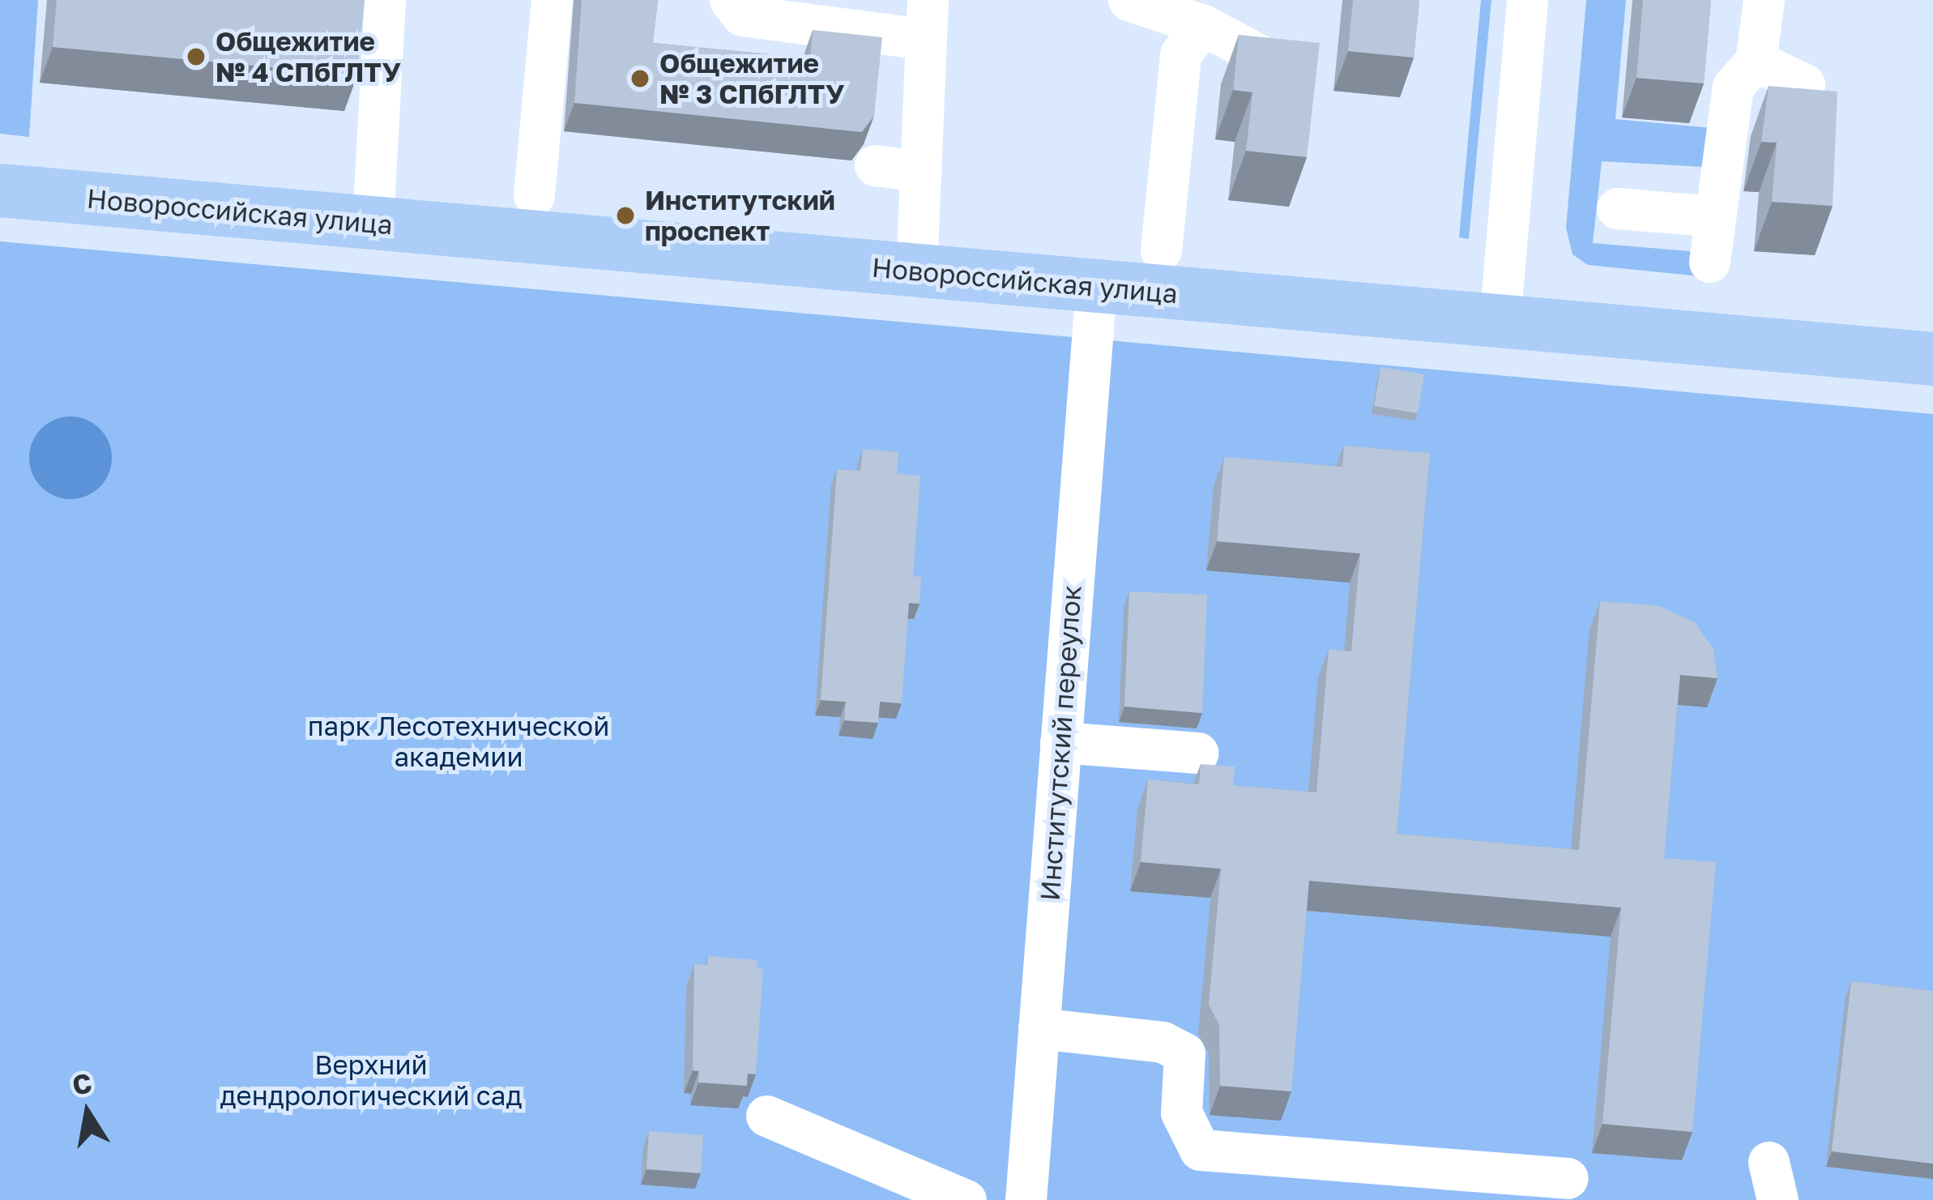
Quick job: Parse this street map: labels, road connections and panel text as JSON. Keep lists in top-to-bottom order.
{
  "streets": {
    "main road": ["Новороссийская улица"],
    "street": ["Институтский переулок"]
  },
  "crossings": [
    ["Новороссийская улица", "Институтский переулок"]
  ],
  "parks": ["парк Лесотехнической академии", "Верхний дендрологический сад"],
  "places": ["Общежитие № 4 СПбГЛТУ", "Общежитие № 3 СПбГЛТУ", "Институтский проспект"],
  "north": "top"
}
